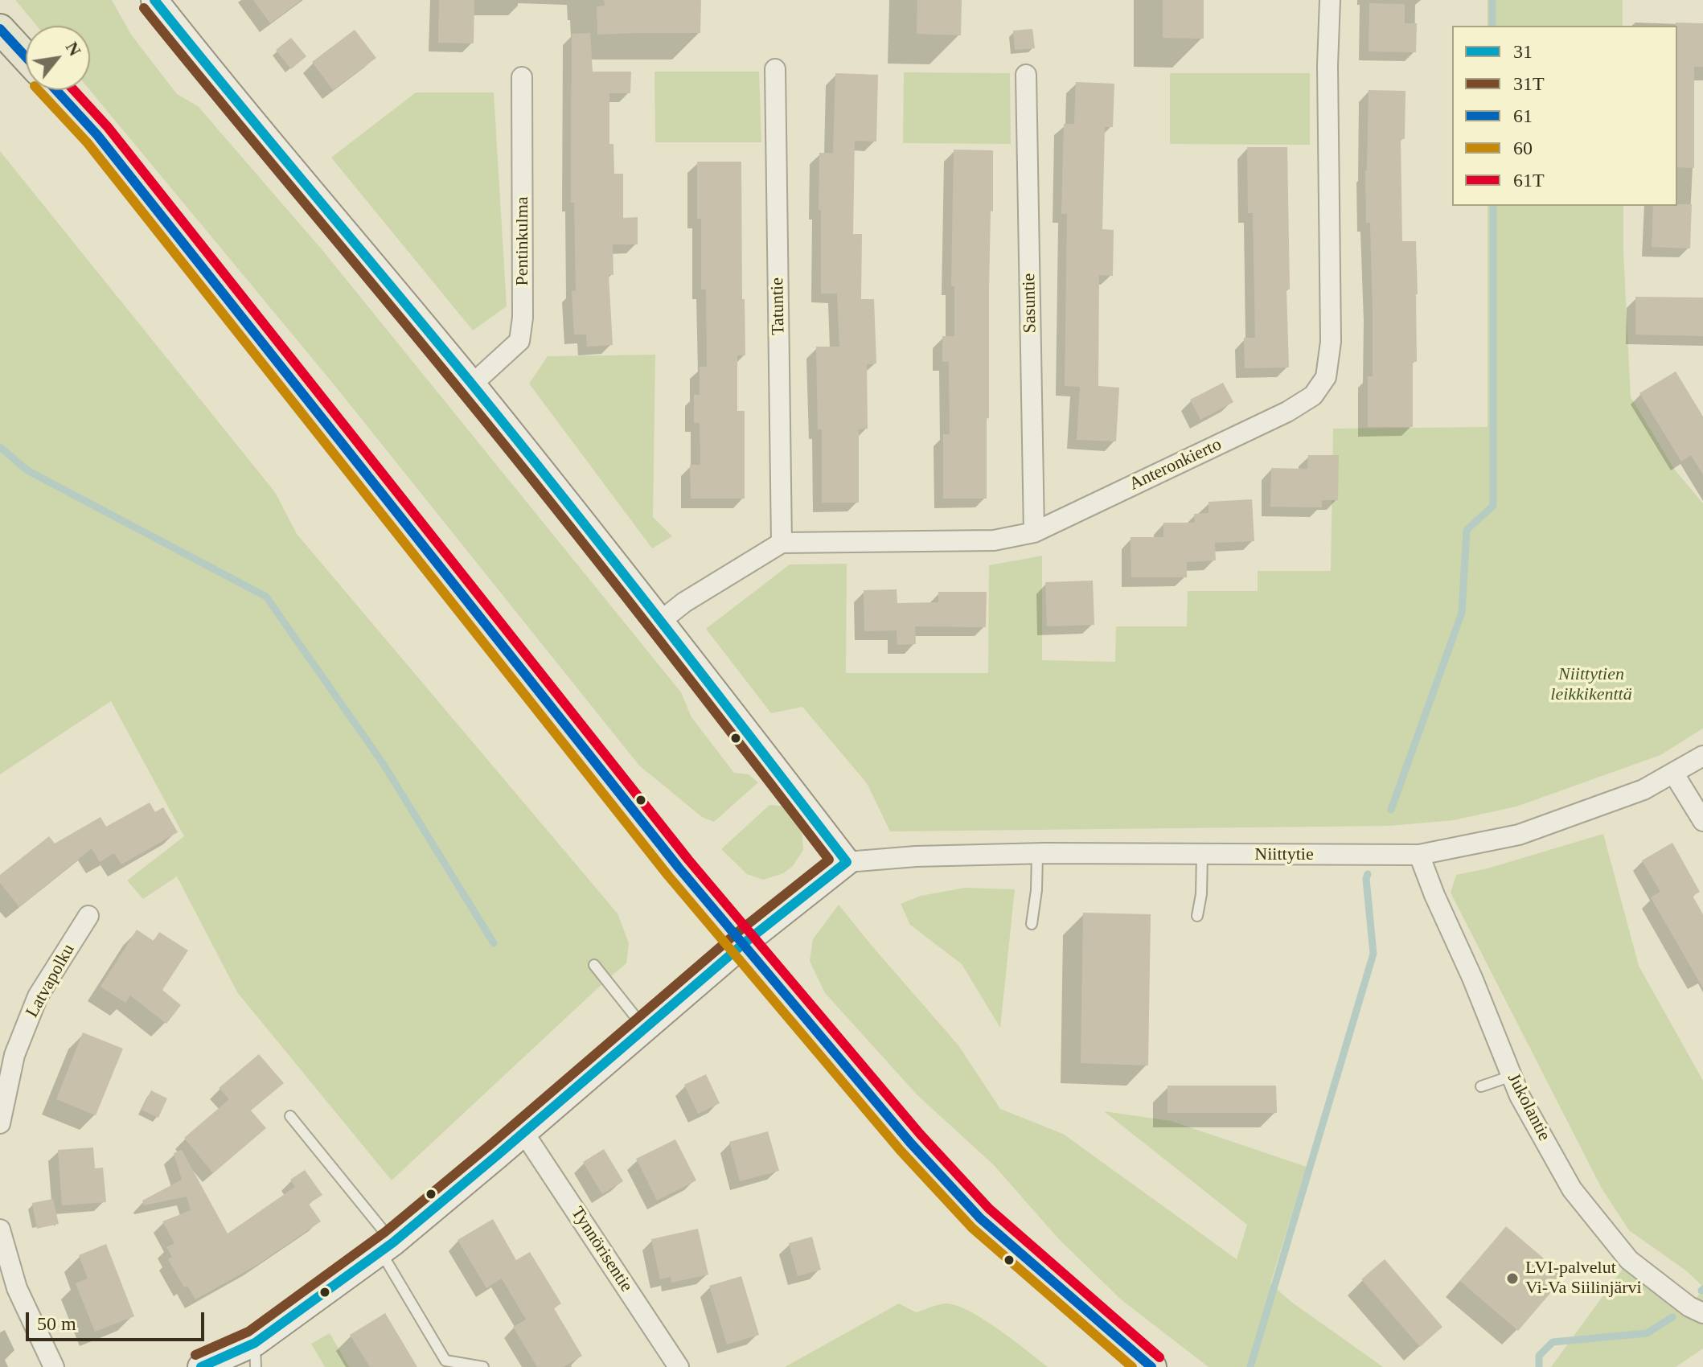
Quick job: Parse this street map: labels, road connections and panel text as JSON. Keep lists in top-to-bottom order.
{
  "streets": {
    "street": [
      "Pentinkulma",
      "Sasuntie",
      "Tatuntie",
      "Anteronkierto",
      "Niittytie",
      "Latvapolku",
      "Jukolantie",
      "Tynnörisentie"
    ]
  },
  "crossings": [
    ["Sasuntie", "Anteronkierto"],
    ["Tatuntie", "Anteronkierto"],
    ["Niittytie", "Jukolantie"]
  ],
  "parks": ["Niittytien leikkikenttä"],
  "places": ["LVI-palvelut Vi-Va Siilinjärvi"],
  "lines": [
    "transit line 31",
    "transit line 31T",
    "transit line 61",
    "transit line 60",
    "transit line 61T"
  ],
  "legend": [
    "31",
    "31T",
    "61",
    "60",
    "61T"
  ],
  "scale_bar": "50 m",
  "north": "top right"
}
